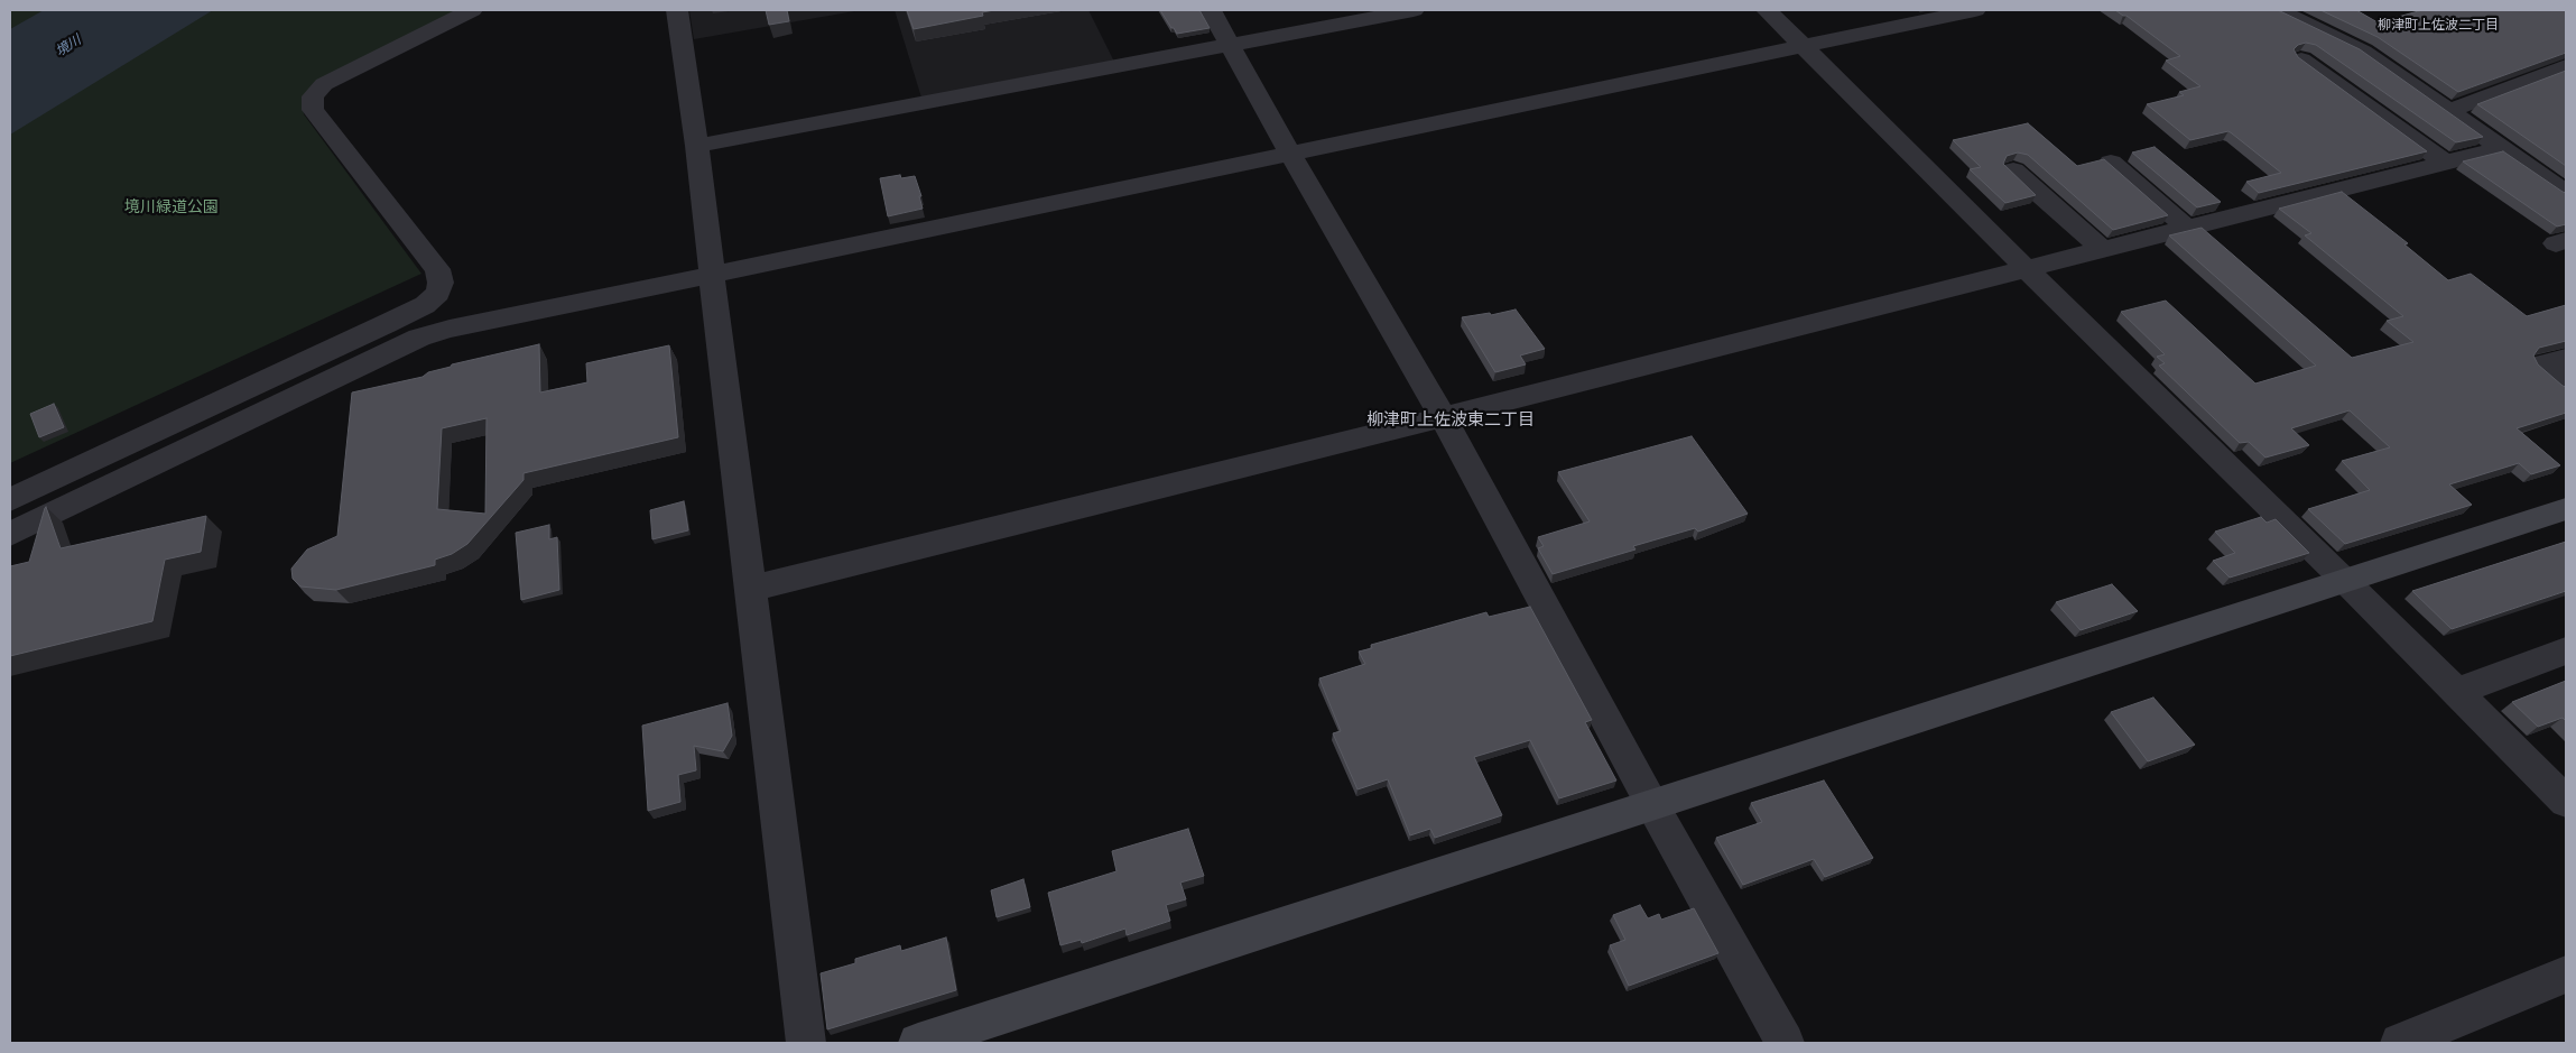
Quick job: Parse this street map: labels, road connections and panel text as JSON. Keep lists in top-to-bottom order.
{
  "districts": ["柳津町上佐波二丁目", "柳津町上佐波東二丁目"],
  "water": ["境川"],
  "parks": ["境川緑道公園"]
}
